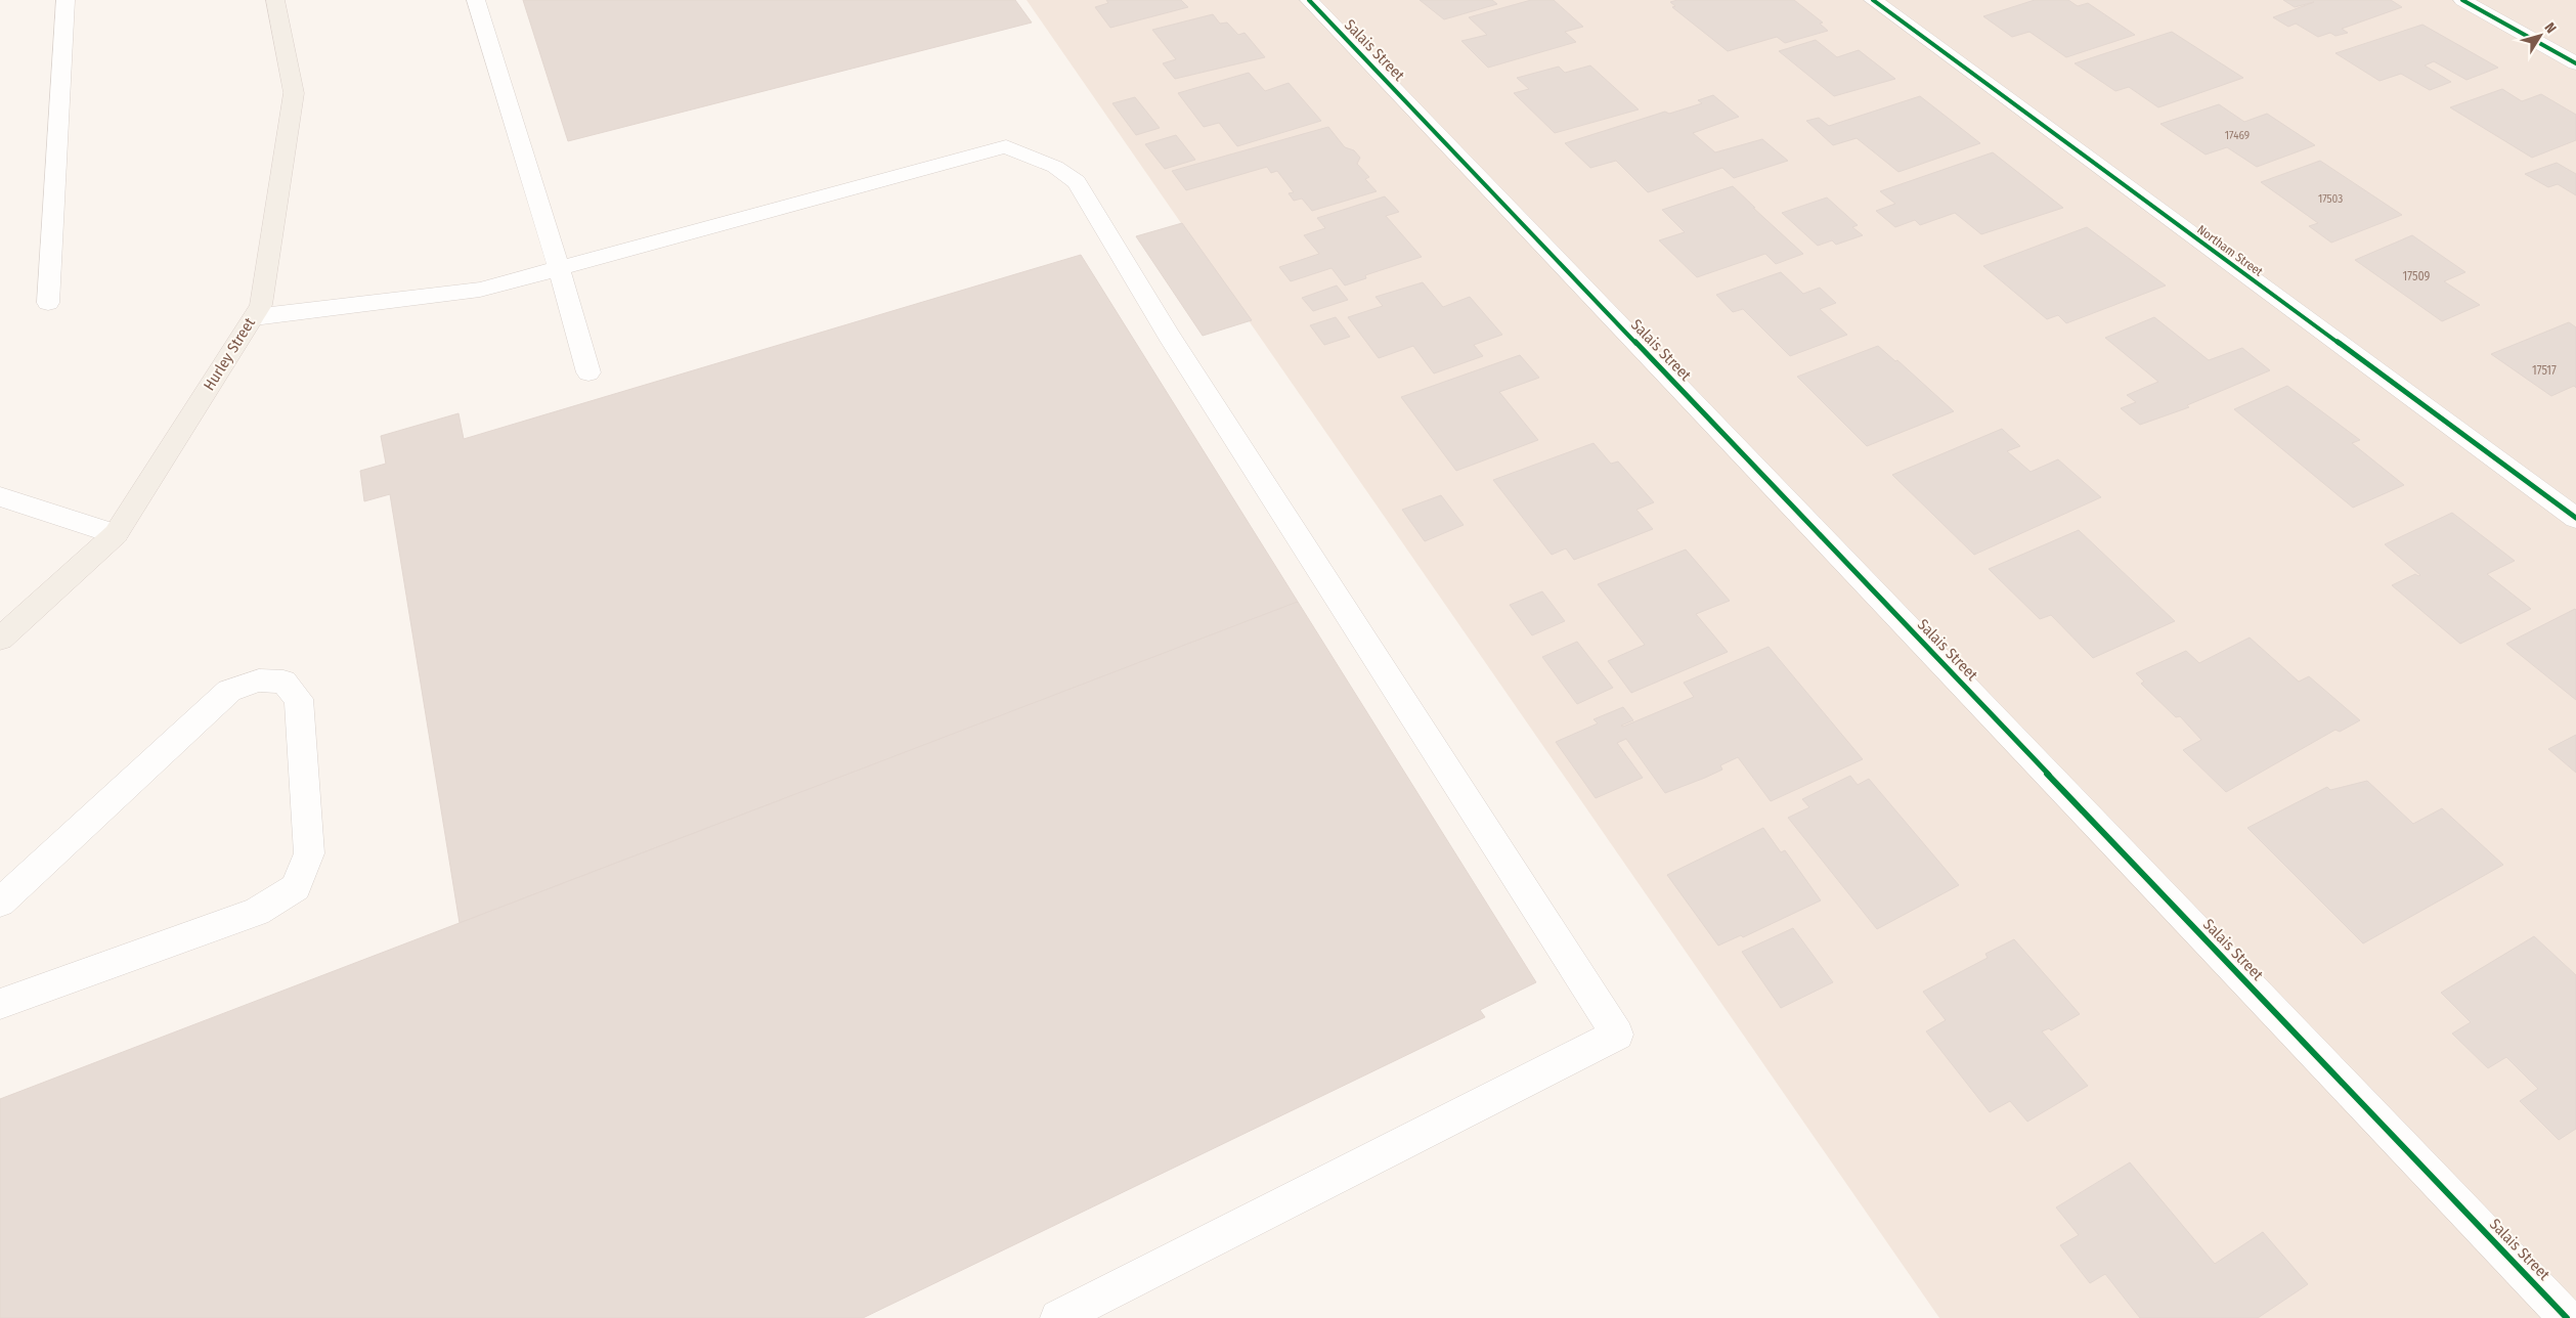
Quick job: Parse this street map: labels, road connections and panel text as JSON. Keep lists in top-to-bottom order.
{
  "streets": {
    "main road": ["Hurley Street"],
    "street": ["Salais Street", "Northam Street"]
  },
  "house_numbers": [
    "17469",
    "17503",
    "17509",
    "17517"
  ],
  "north": "top right"
}
